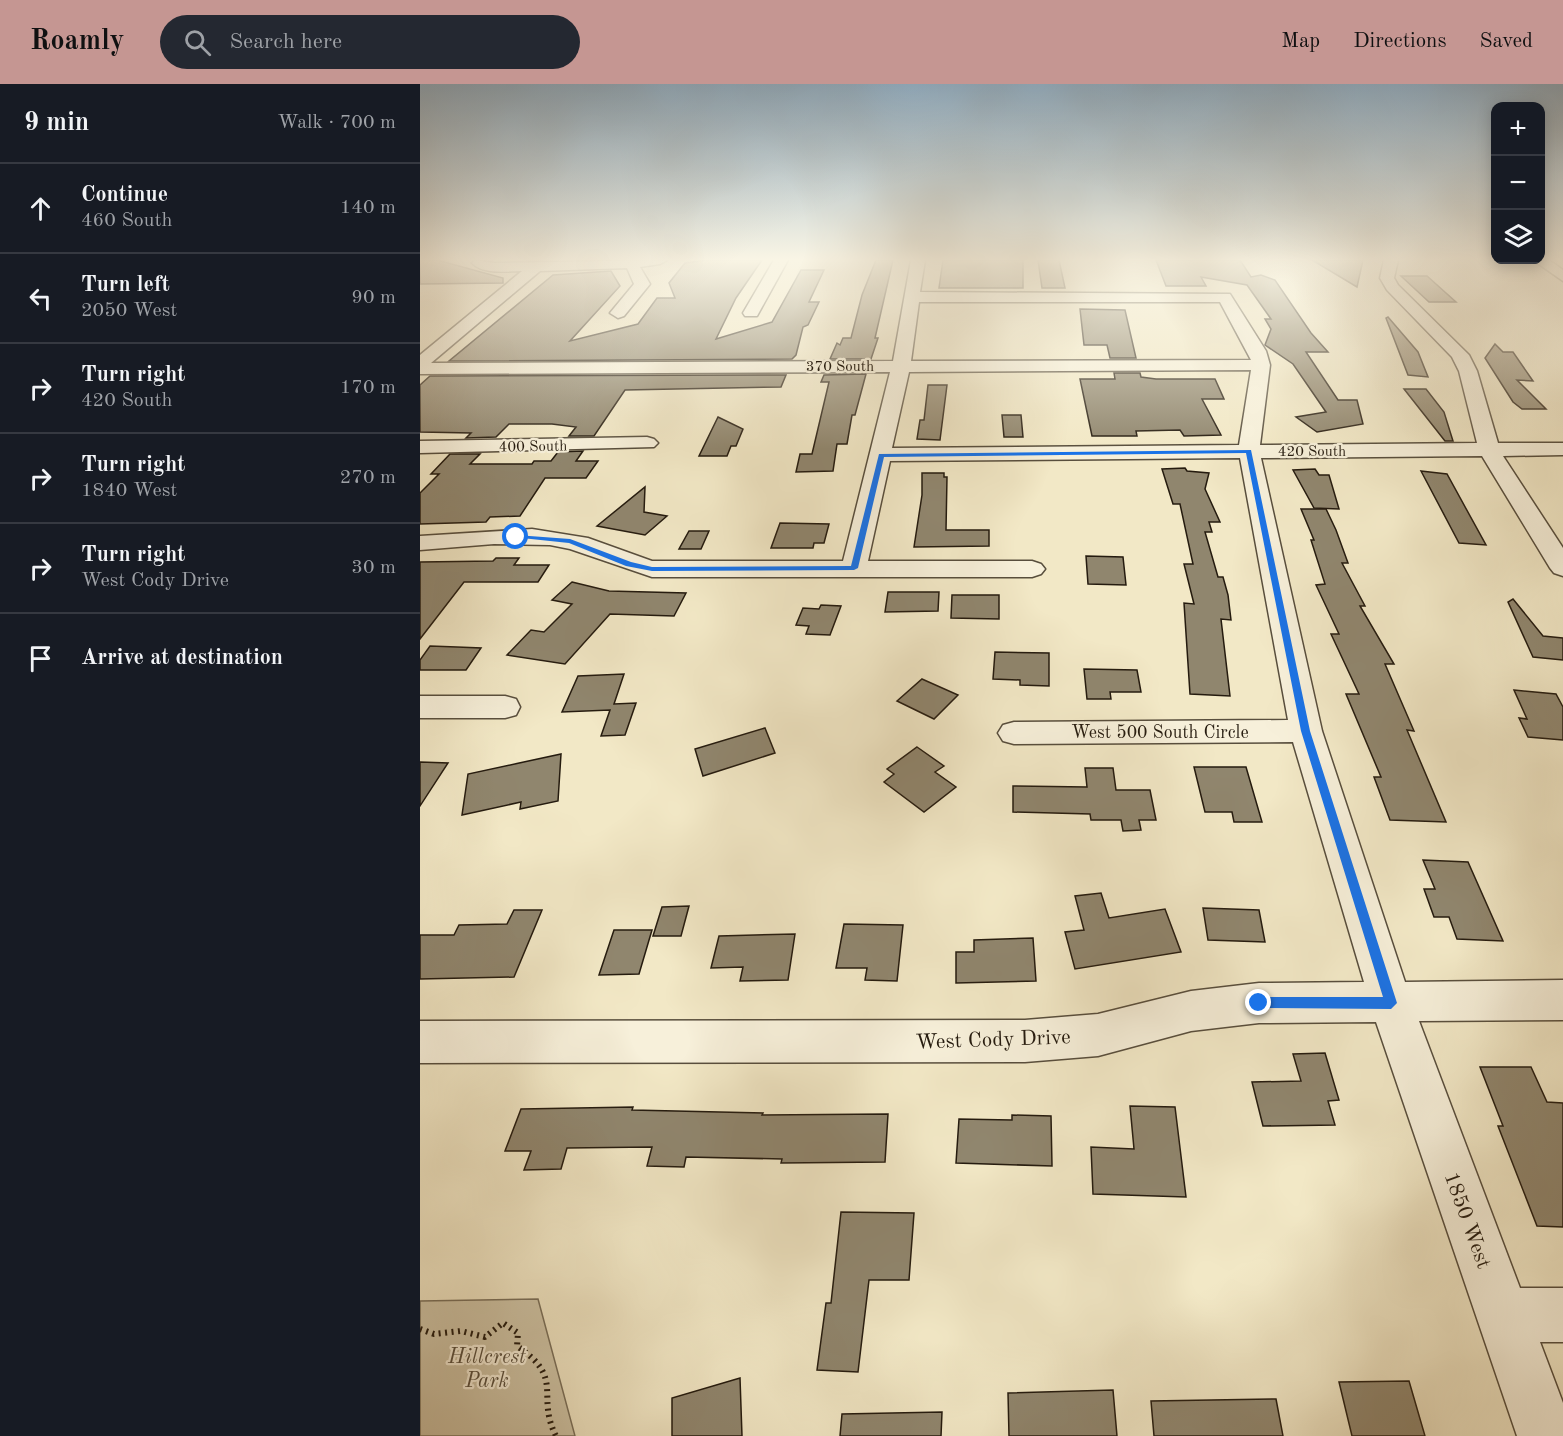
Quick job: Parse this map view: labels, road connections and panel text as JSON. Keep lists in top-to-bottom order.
{
  "streets": {
    "street": [
      "370 South",
      "400 South",
      "420 South",
      "West 500 South Circle",
      "West Cody Drive",
      "1850 West"
    ]
  },
  "crossings": [
    ["370 South", "1850 West"],
    ["420 South", "1850 West"],
    ["West 500 South Circle", "1850 West"],
    ["West Cody Drive", "1850 West"]
  ],
  "parks": ["Hillcrest Park"],
  "page": {
    "header": "Roamly",
    "search": "Search here",
    "nav": ["Map", "Directions", "Saved"],
    "heading": ["9 min", "Walk · 700 m"],
    "map_buttons": ["+", "−"],
    "list": [
      ["Continue", "460 South", "140 m"],
      ["Turn left", "2050 West", "90 m"],
      ["Turn right", "420 South", "170 m"],
      ["Turn right", "1840 West", "270 m"],
      ["Turn right", "West Cody Drive", "30 m"],
      "Arrive at destination"
    ]
  }
}
